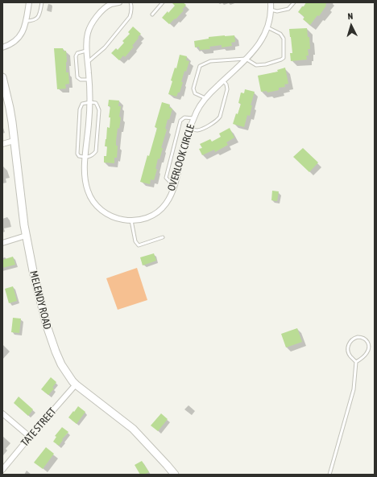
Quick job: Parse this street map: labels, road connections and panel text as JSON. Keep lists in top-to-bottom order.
{
  "streets": {
    "street": ["OVERLOOK CIRCLE", "MELENDY ROAD", "TATE STREET"]
  },
  "crossings": [
    ["MELENDY ROAD", "TATE STREET"]
  ],
  "north": "top"
}
